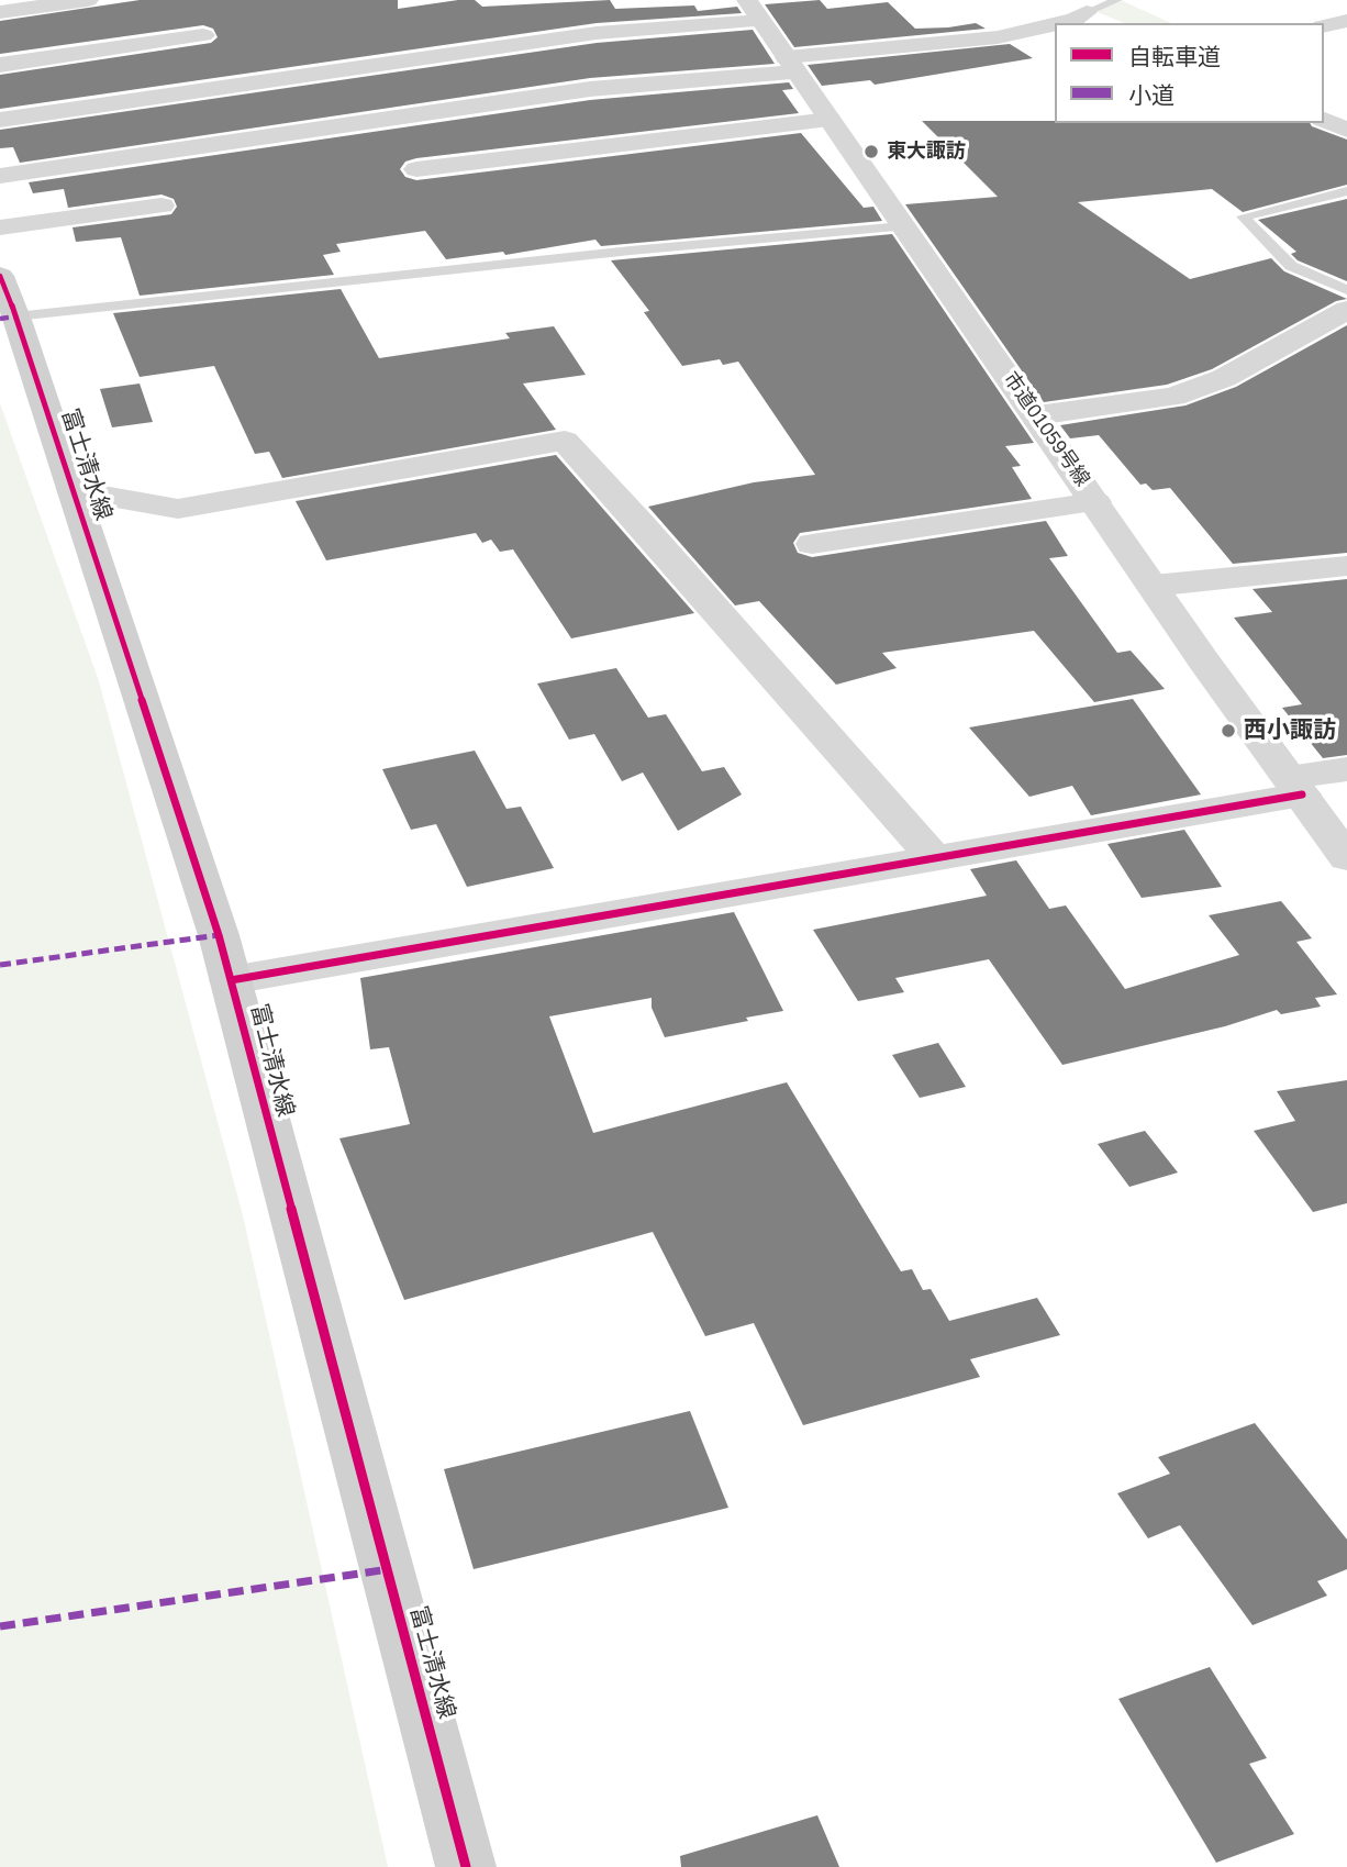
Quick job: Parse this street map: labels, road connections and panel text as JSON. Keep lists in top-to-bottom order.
{
  "streets": {
    "main road": ["富士清水線"],
    "street": ["市道01059号線"]
  },
  "places": ["東大諏訪", "西小諏訪"],
  "legend": ["自転車道", "小道"]
}
